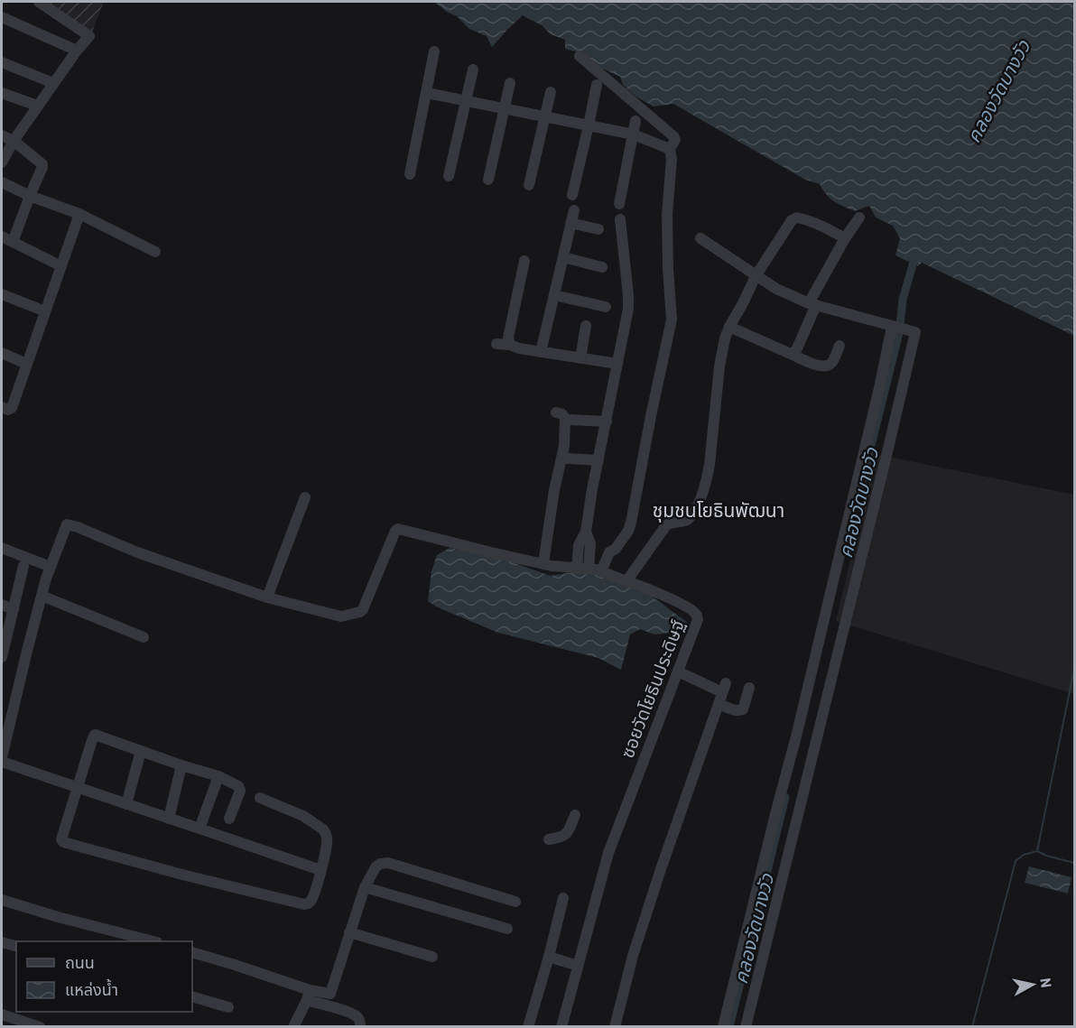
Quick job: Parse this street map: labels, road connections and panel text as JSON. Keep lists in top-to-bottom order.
{
  "streets": {
    "street": ["ซอยวัดโยธินประดิษฐ์"]
  },
  "districts": ["ชุมชนโยธินพัฒนา"],
  "water": ["คลองวัดบางวัว"],
  "legend": ["ถนน", "แหล่งน้ำ"],
  "north": "right"
}
